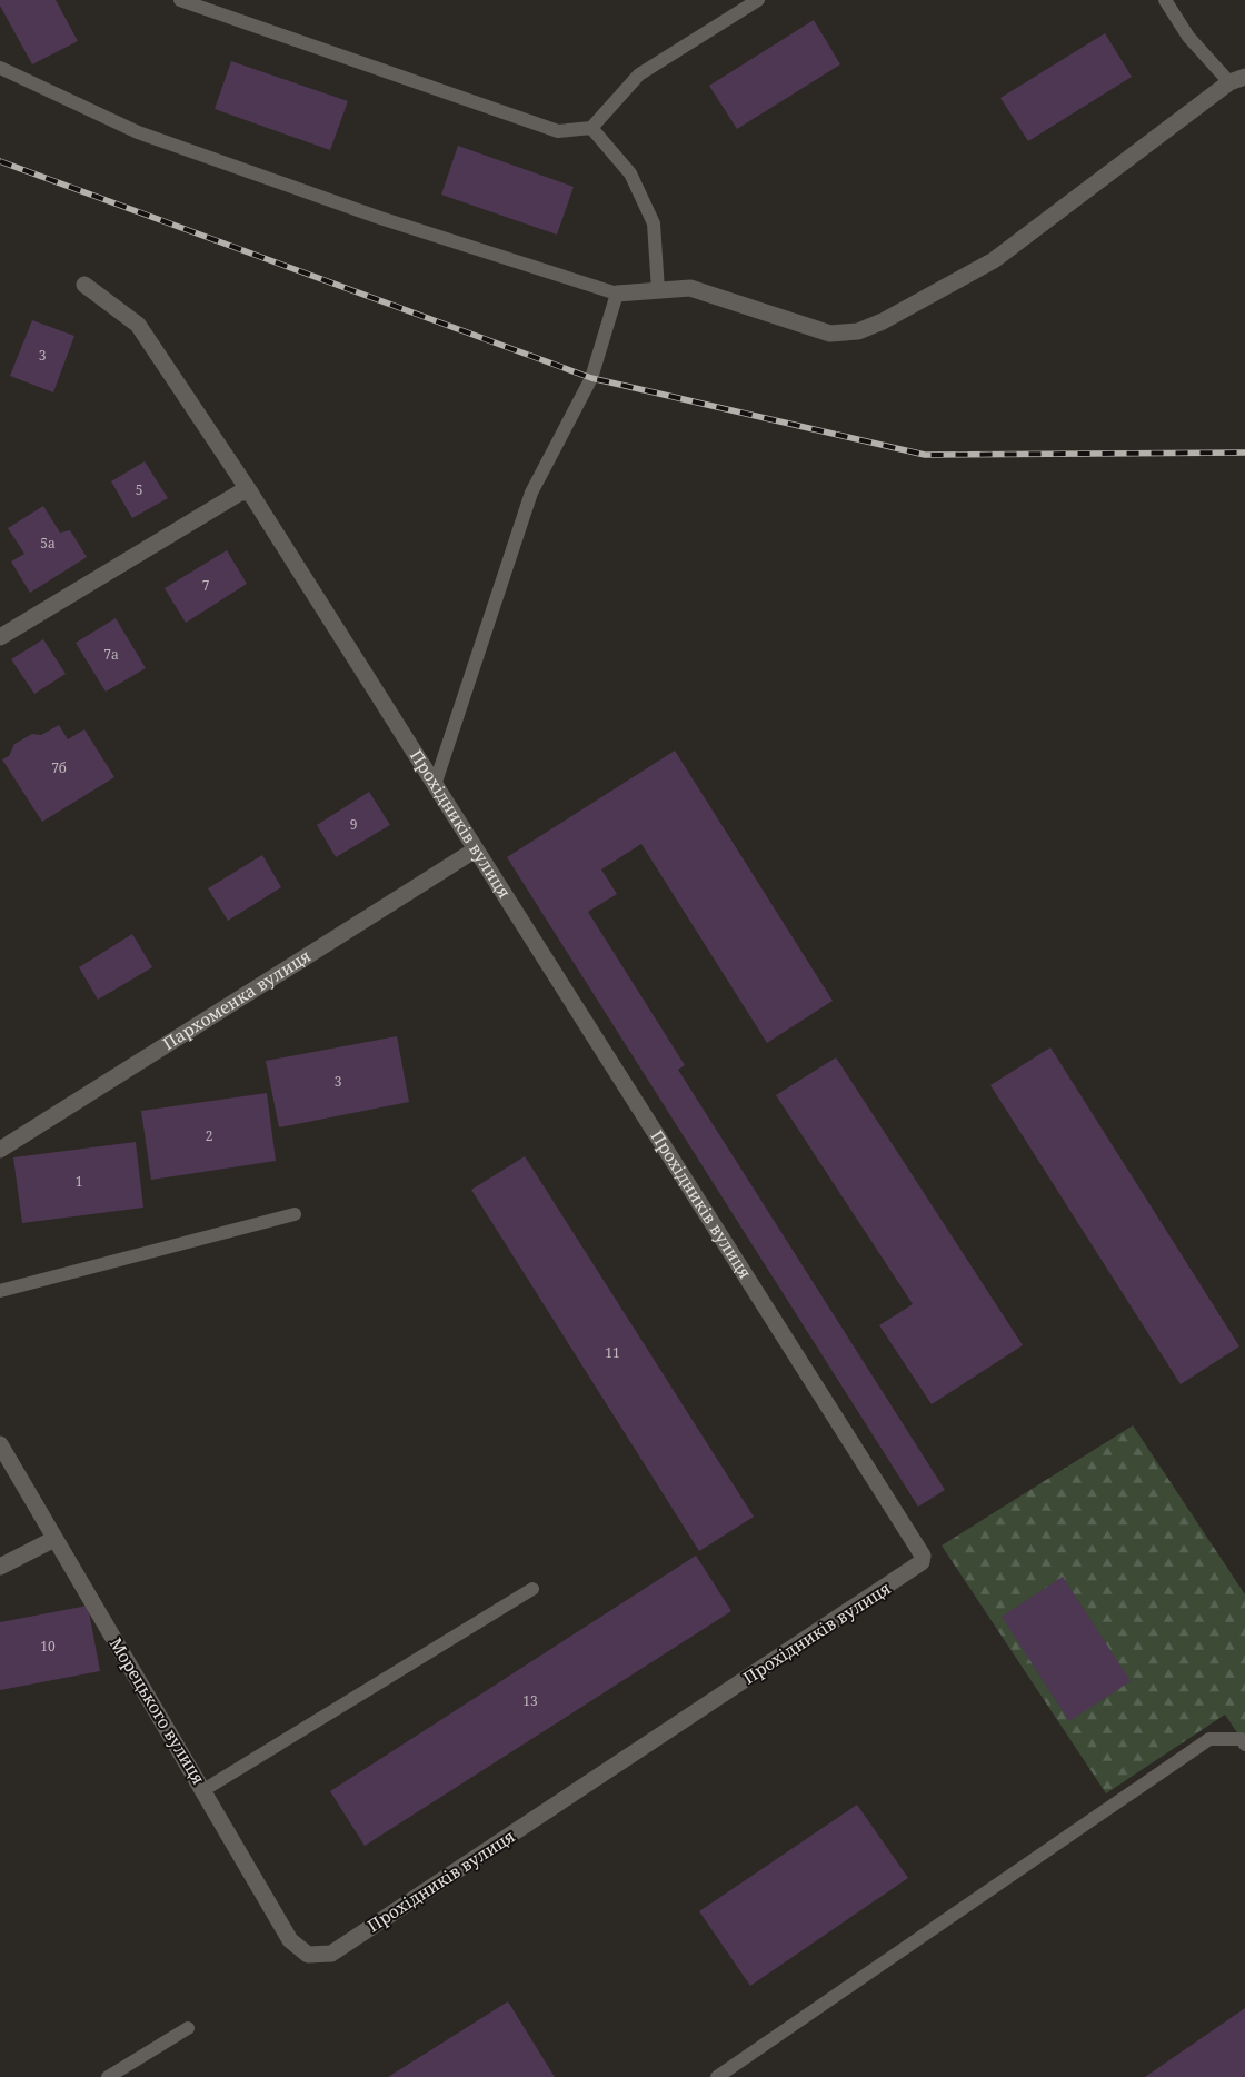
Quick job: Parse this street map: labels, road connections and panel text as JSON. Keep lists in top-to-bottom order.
{
  "streets": {
    "street": ["Прохідників вулиця", "Пархоменка вулиця", "Морецького вулиця"]
  },
  "crossings": [
    ["Прохідників вулиця", "Пархоменка вулиця"],
    ["Прохідників вулиця", "Морецького вулиця"]
  ],
  "house_numbers": [
    "3",
    "5",
    "5а",
    "7",
    "7а",
    "7б",
    "9",
    "3",
    "2",
    "1",
    "11",
    "10",
    "13"
  ]
}
